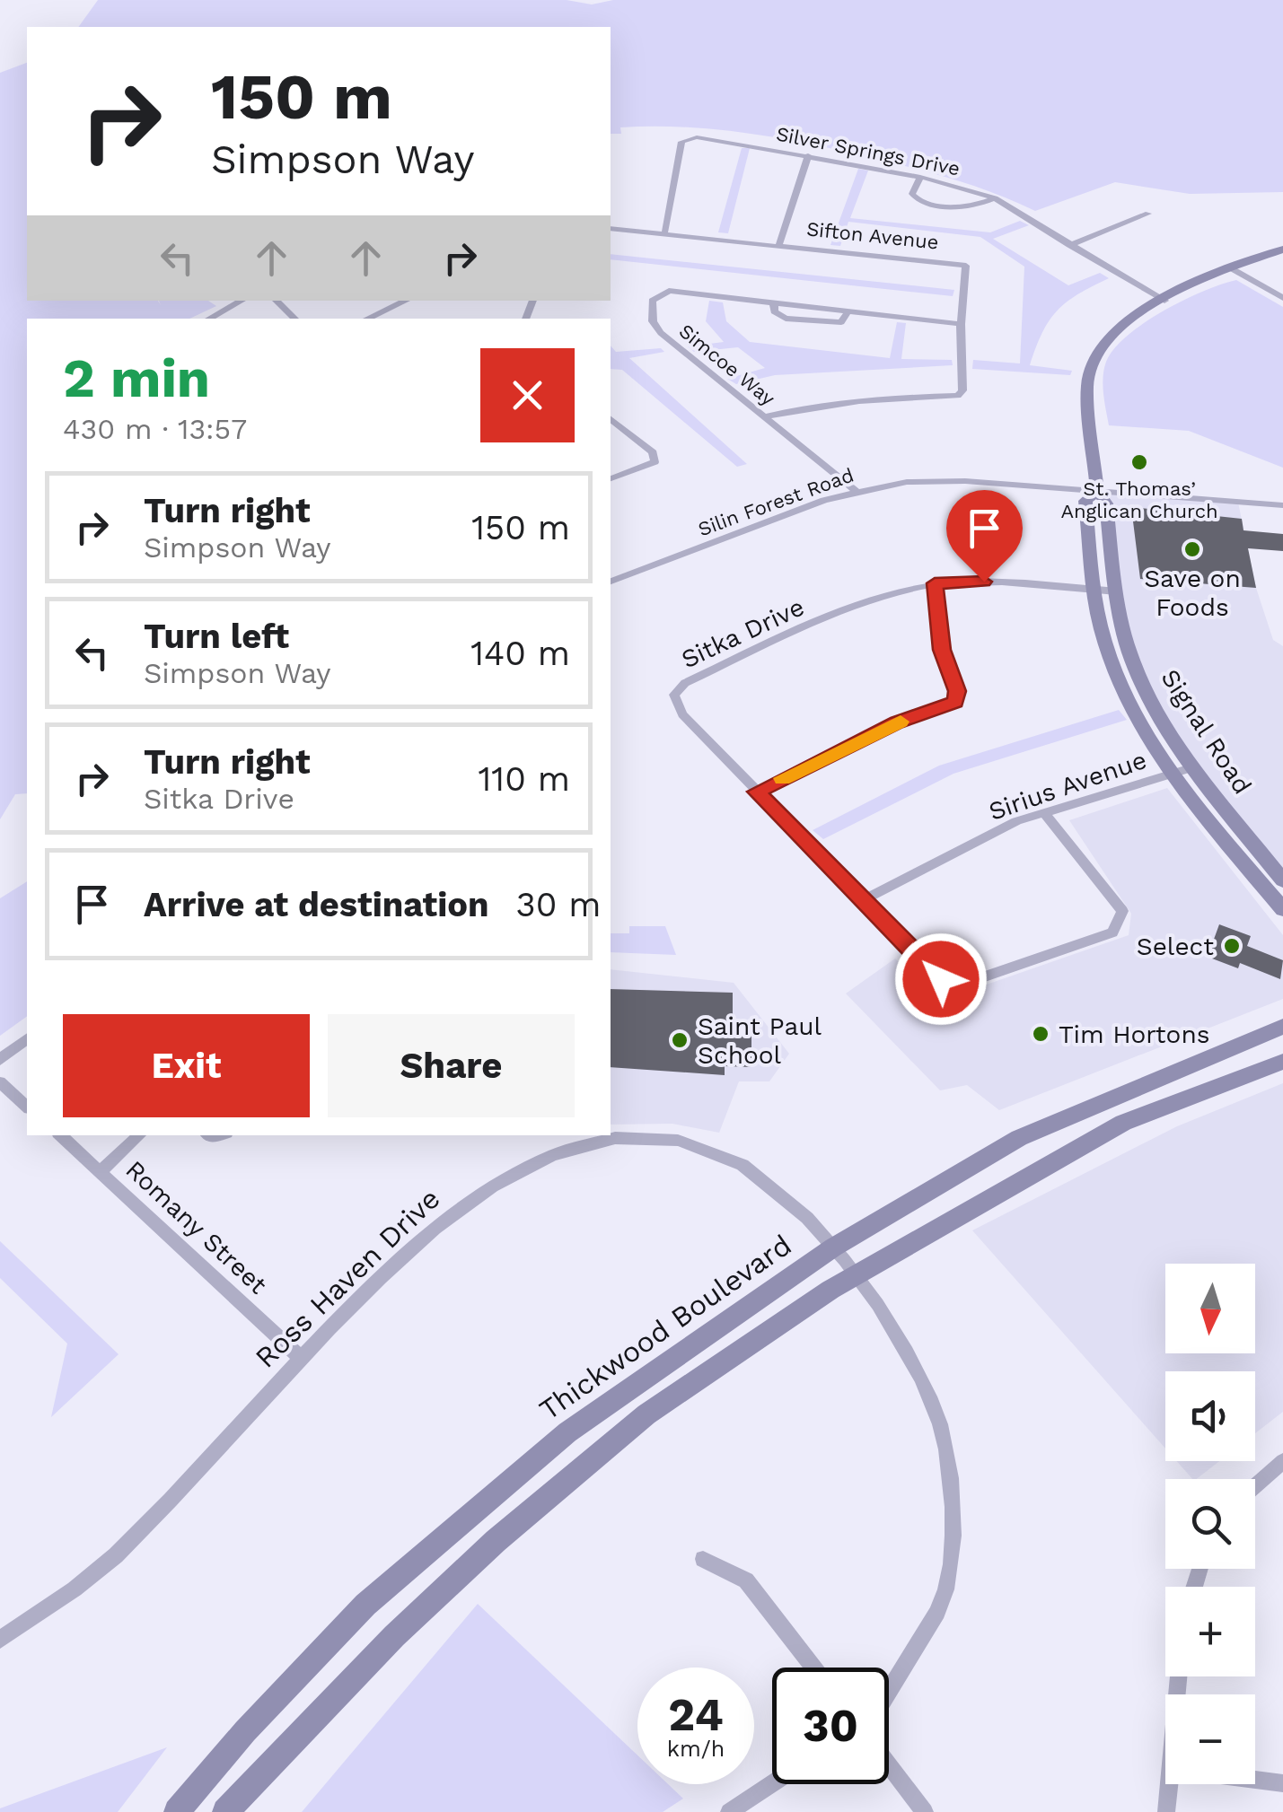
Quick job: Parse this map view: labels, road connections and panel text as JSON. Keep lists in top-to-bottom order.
{
  "streets": {
    "street": [
      "Silver Springs Drive",
      "Sifton Avenue",
      "Simcoe Way",
      "Silin Forest Road",
      "Sitka Drive",
      "Signal Road",
      "Sirius Avenue",
      "Romany Street",
      "Ross Haven Drive",
      "Thickwood Boulevard"
    ]
  },
  "crossings": [
    ["Silver Springs Drive", "Sifton Avenue"],
    ["Silver Springs Drive", "Signal Road"],
    ["Sifton Avenue", "Simcoe Way"],
    ["Simcoe Way", "Silin Forest Road"],
    ["Silin Forest Road", "Signal Road"],
    ["Sitka Drive", "Signal Road"],
    ["Sitka Drive", "Sirius Avenue"],
    ["Signal Road", "Sirius Avenue"],
    ["Romany Street", "Ross Haven Drive"],
    ["Ross Haven Drive", "Thickwood Boulevard"]
  ],
  "places": [
    "St. Thomas’ Anglican Church",
    "Save on Foods",
    "Select",
    "Tim Hortons",
    "Saint Paul School"
  ],
  "north": "bottom",
  "page": {
    "turn": ["150 m", "Simpson Way"],
    "heading": ["2 min", "430 m · 13:57"],
    "list": [
      {
        "name": "Turn right",
        "note": "Simpson Way",
        "value": "150 m"
      },
      {
        "name": "Turn left",
        "note": "Simpson Way",
        "value": "140 m"
      },
      {
        "name": "Turn right",
        "note": "Sitka Drive",
        "value": "110 m"
      },
      {
        "name": "Arrive at destination",
        "value": "30 m"
      }
    ],
    "buttons": ["Exit", "Share"],
    "map_buttons": ["+", "−"],
    "speed": "24 km/h",
    "limit": "30"
  }
}
